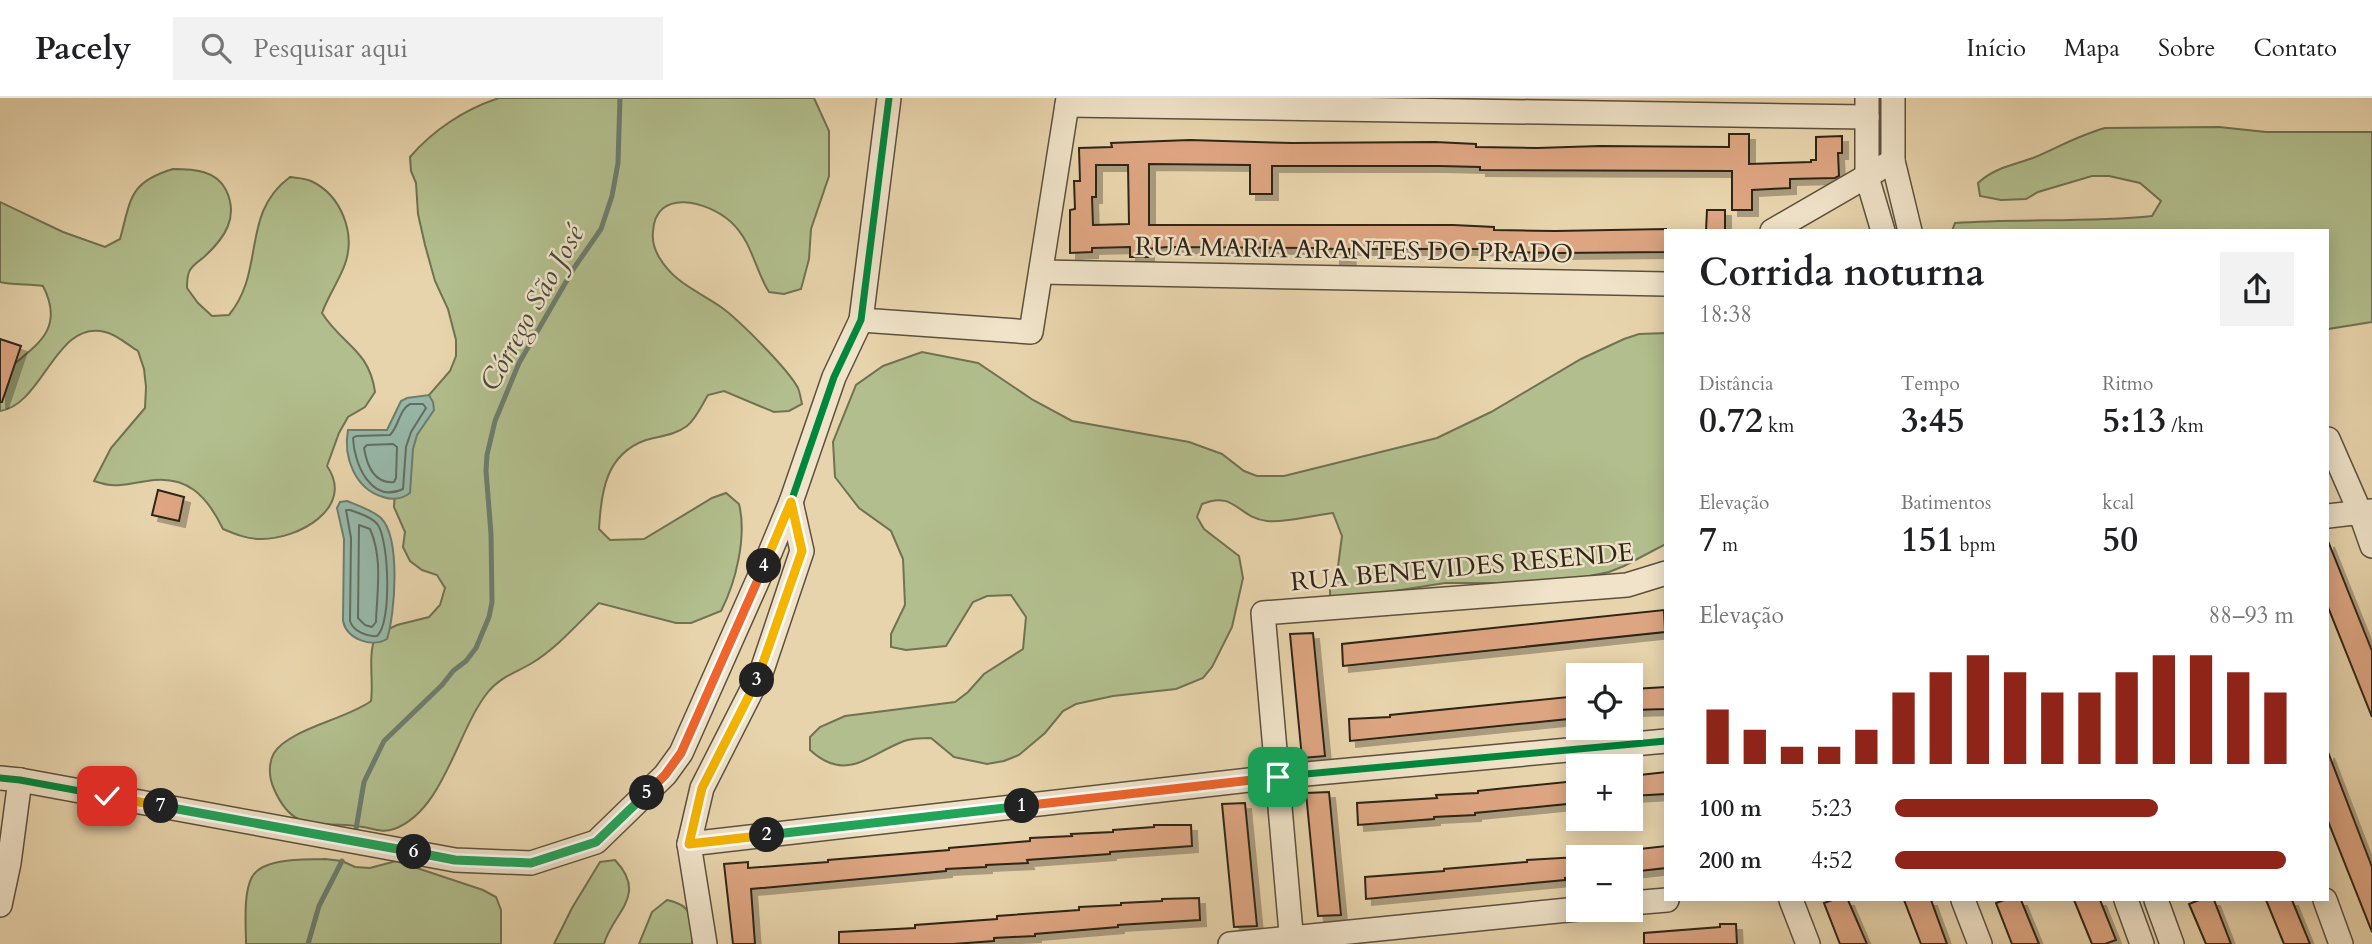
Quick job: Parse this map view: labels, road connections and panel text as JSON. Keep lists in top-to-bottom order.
{
  "streets": {
    "street": ["RUA MARIA ARANTES DO PRADO", "RUA BENEVIDES RESENDE"]
  },
  "water": ["Córrego São José"],
  "page": {
    "header": "Pacely",
    "search": "Pesquisar aqui",
    "nav": [
      "Início",
      "Mapa",
      "Sobre",
      "Contato"
    ],
    "heading": ["Corrida noturna", "18:38"],
    "stats": [
      ["Distância", "0.72 km"],
      ["Tempo", "3:45"],
      ["Ritmo", "5:13 /km"],
      ["Elevação", "7 m"],
      ["Batimentos", "151 bpm"],
      ["kcal", "50"]
    ],
    "pins": [
      "4",
      "3",
      "5",
      "1",
      "7",
      "2",
      "6"
    ],
    "chart": ["Elevação", "88–93 m"],
    "map_buttons": ["+", "−"],
    "list": [
      {
        "name": "100 m",
        "note": "5:23"
      },
      {
        "name": "200 m",
        "note": "4:52"
      }
    ]
  }
}
